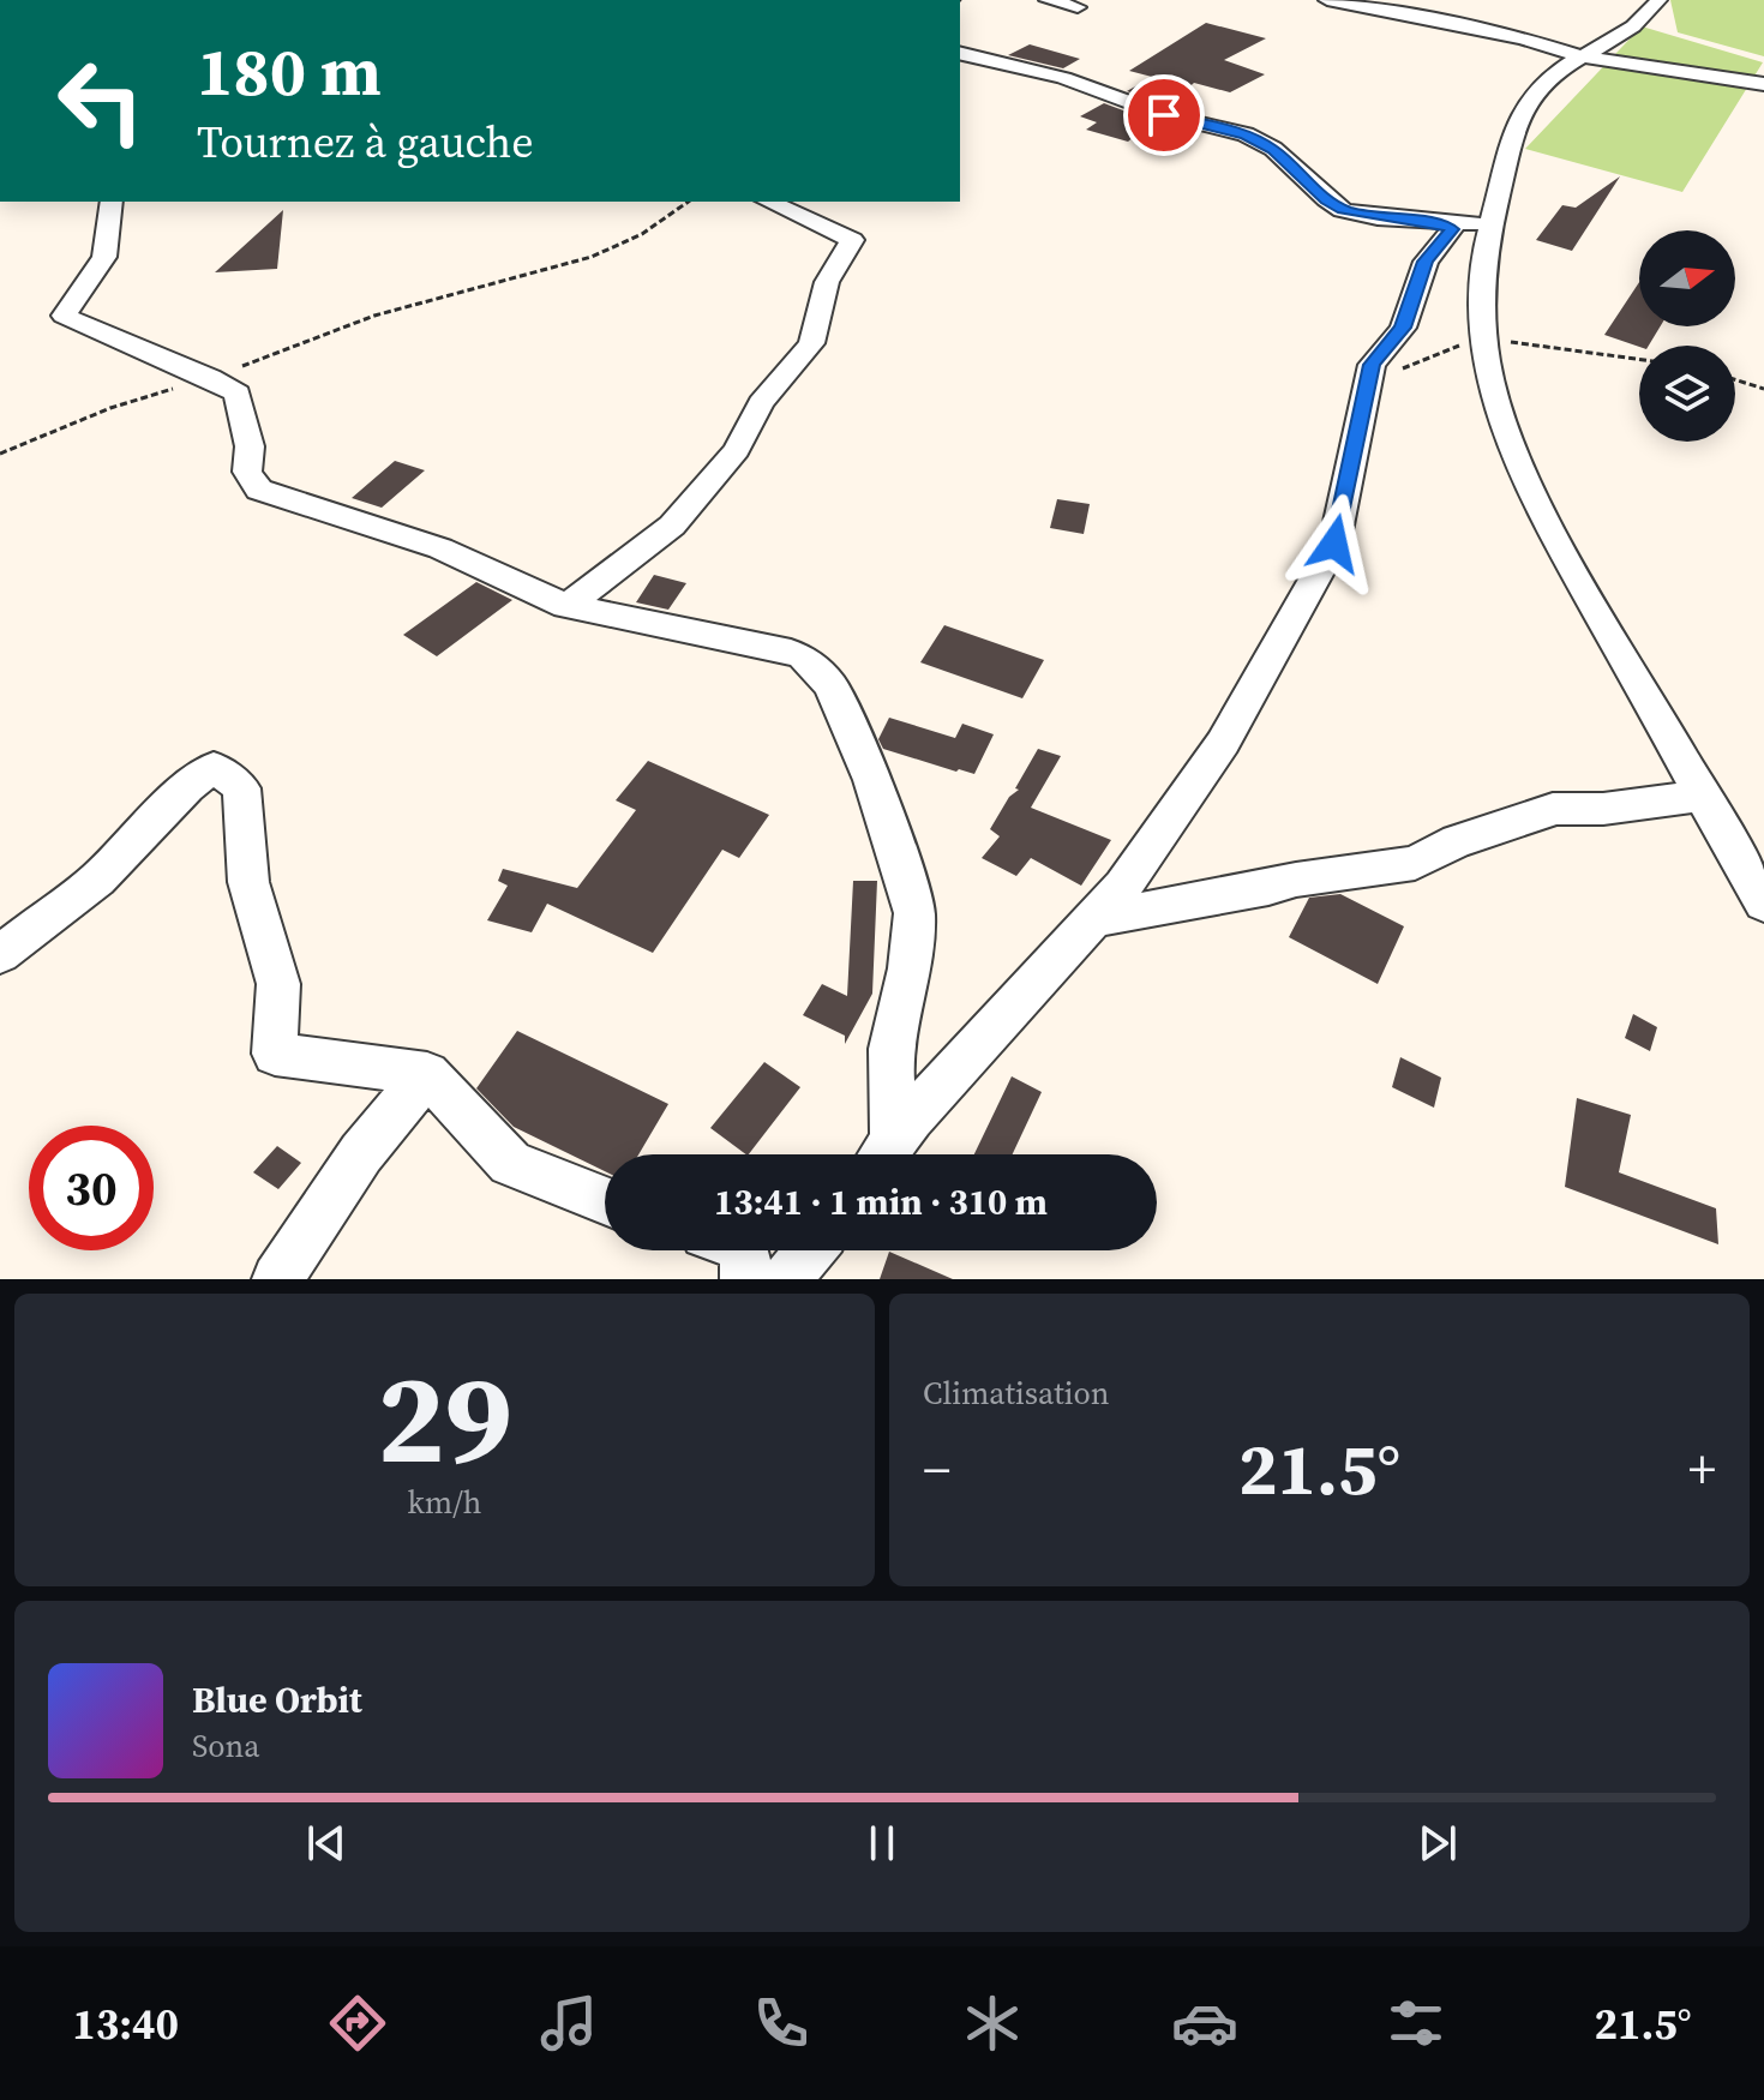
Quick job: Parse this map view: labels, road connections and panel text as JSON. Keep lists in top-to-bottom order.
{
  "north": "right",
  "page": {
    "turn": ["180 m", "Tournez à gauche"],
    "limit": "30",
    "trip": "13:41 · 1 min · 310 m",
    "tile": [
      ["29", "km/h"],
      "Climatisation"
    ],
    "heat": ["−", "21.5°", "+"],
    "song": ["Blue Orbit", "Sona"],
    "tabs": ["13:40", "21.5°"]
  }
}
